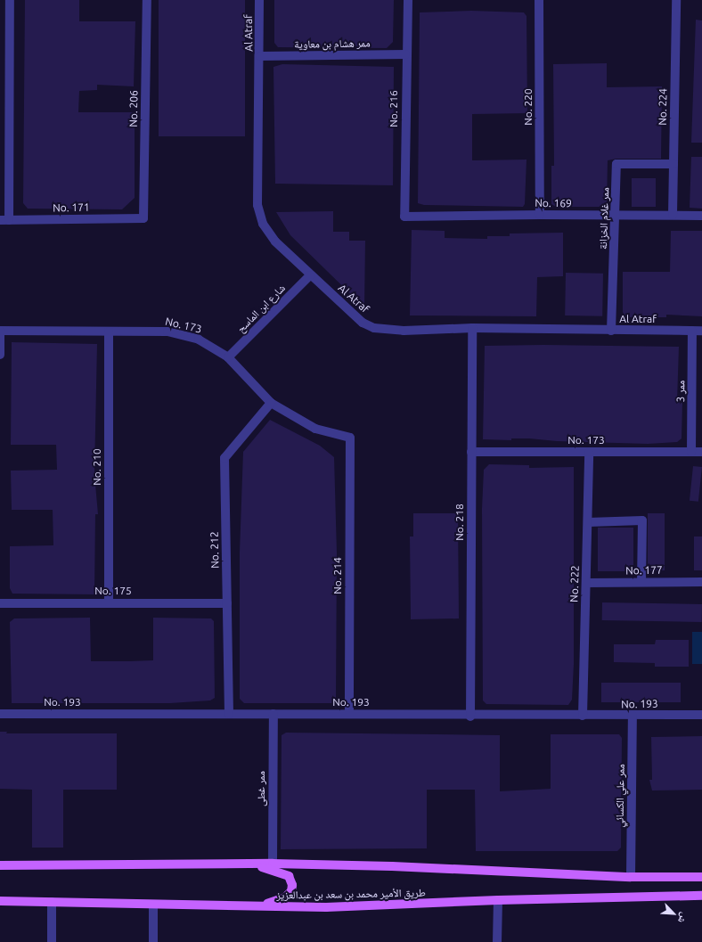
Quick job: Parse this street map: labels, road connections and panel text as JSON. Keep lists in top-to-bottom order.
{
  "streets": {
    "main road": ["طريق الأمير محمد بن سعد بن عبدالعزيز"],
    "street": [
      "Al Atraf",
      "ممر هشام بن معاوية",
      "No. 220",
      "No. 224",
      "No. 206",
      "No. 216",
      "No. 169",
      "No. 171",
      "ممر غلام الخزانة",
      "شارع ابن الماسح",
      "No. 173",
      "ممر 3",
      "No. 210",
      "No. 218",
      "No. 212",
      "No. 177",
      "No. 214",
      "No. 222",
      "No. 175",
      "No. 193",
      "ممر غطى",
      "ممر علي الكسائي"
    ]
  },
  "crossings": [
    ["Al Atraf", "ممر هشام بن معاوية"],
    ["Al Atraf", "ممر غلام الخزانة"],
    ["Al Atraf", "شارع ابن الماسح"],
    ["Al Atraf", "ممر 3"],
    ["Al Atraf", "No. 218"],
    ["ممر هشام بن معاوية", "No. 216"],
    ["No. 220", "No. 169"],
    ["No. 224", "No. 169"],
    ["No. 224", "ممر غلام الخزانة"],
    ["No. 206", "No. 171"],
    ["No. 216", "No. 169"],
    ["No. 169", "ممر غلام الخزانة"],
    ["شارع ابن الماسح", "No. 173"],
    ["No. 173", "ممر 3"],
    ["No. 173", "No. 210"],
    ["No. 173", "No. 218"],
    ["No. 173", "No. 212"],
    ["No. 173", "No. 214"],
    ["No. 173", "No. 222"],
    ["No. 210", "No. 175"],
    ["No. 218", "No. 193"],
    ["No. 212", "No. 175"],
    ["No. 212", "No. 193"],
    ["No. 177", "No. 222"],
    ["No. 214", "No. 193"],
    ["No. 222", "No. 193"],
    ["No. 193", "ممر غطى"],
    ["No. 193", "ممر علي الكسائي"]
  ],
  "north": "bottom right"
}
